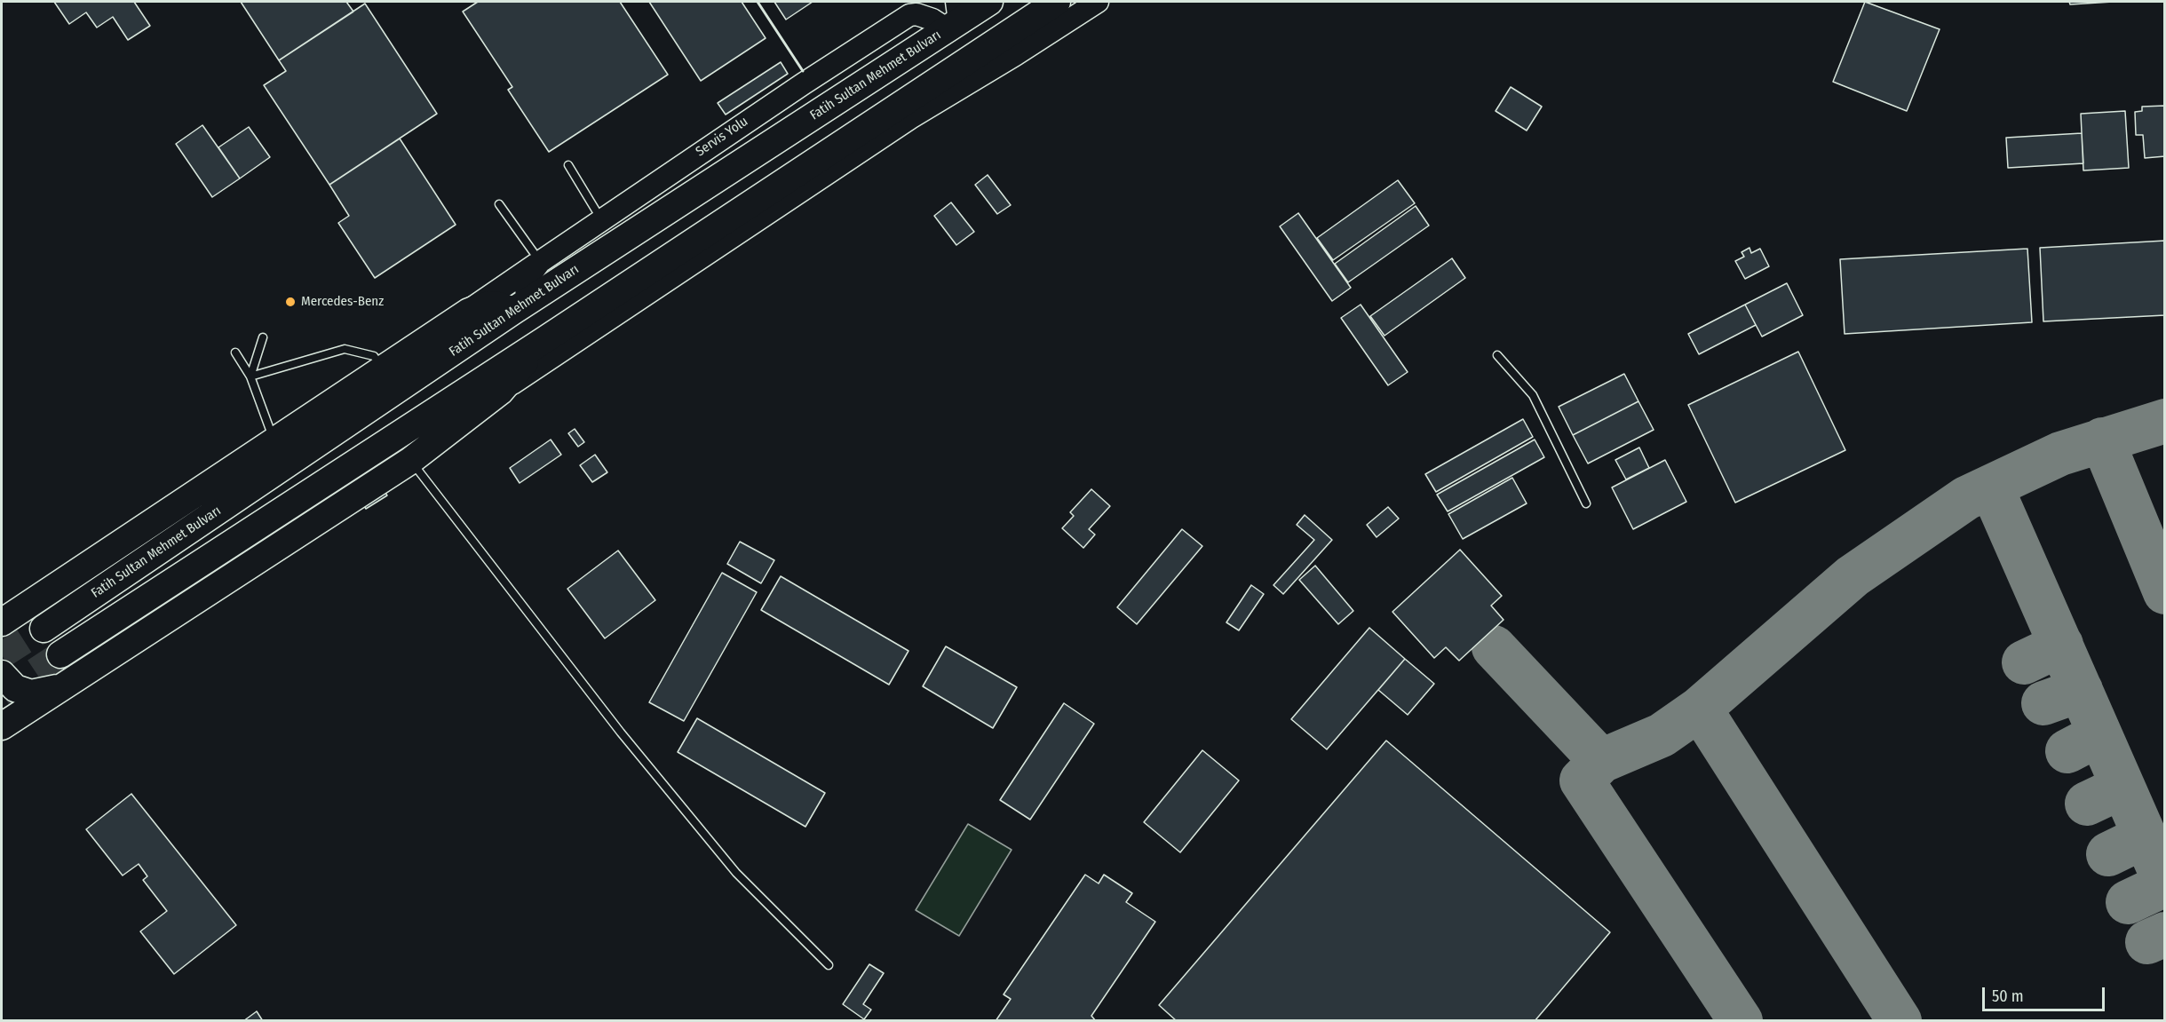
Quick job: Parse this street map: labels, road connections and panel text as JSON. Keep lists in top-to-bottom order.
{
  "streets": {
    "highway": ["Fatih Sultan Mehmet Bulvarı"],
    "street": ["Servis Yolu"]
  },
  "crossings": [
    ["Fatih Sultan Mehmet Bulvarı", "Servis Yolu"]
  ],
  "places": ["Mercedes-Benz"],
  "scale_bar": "50 m"
}
